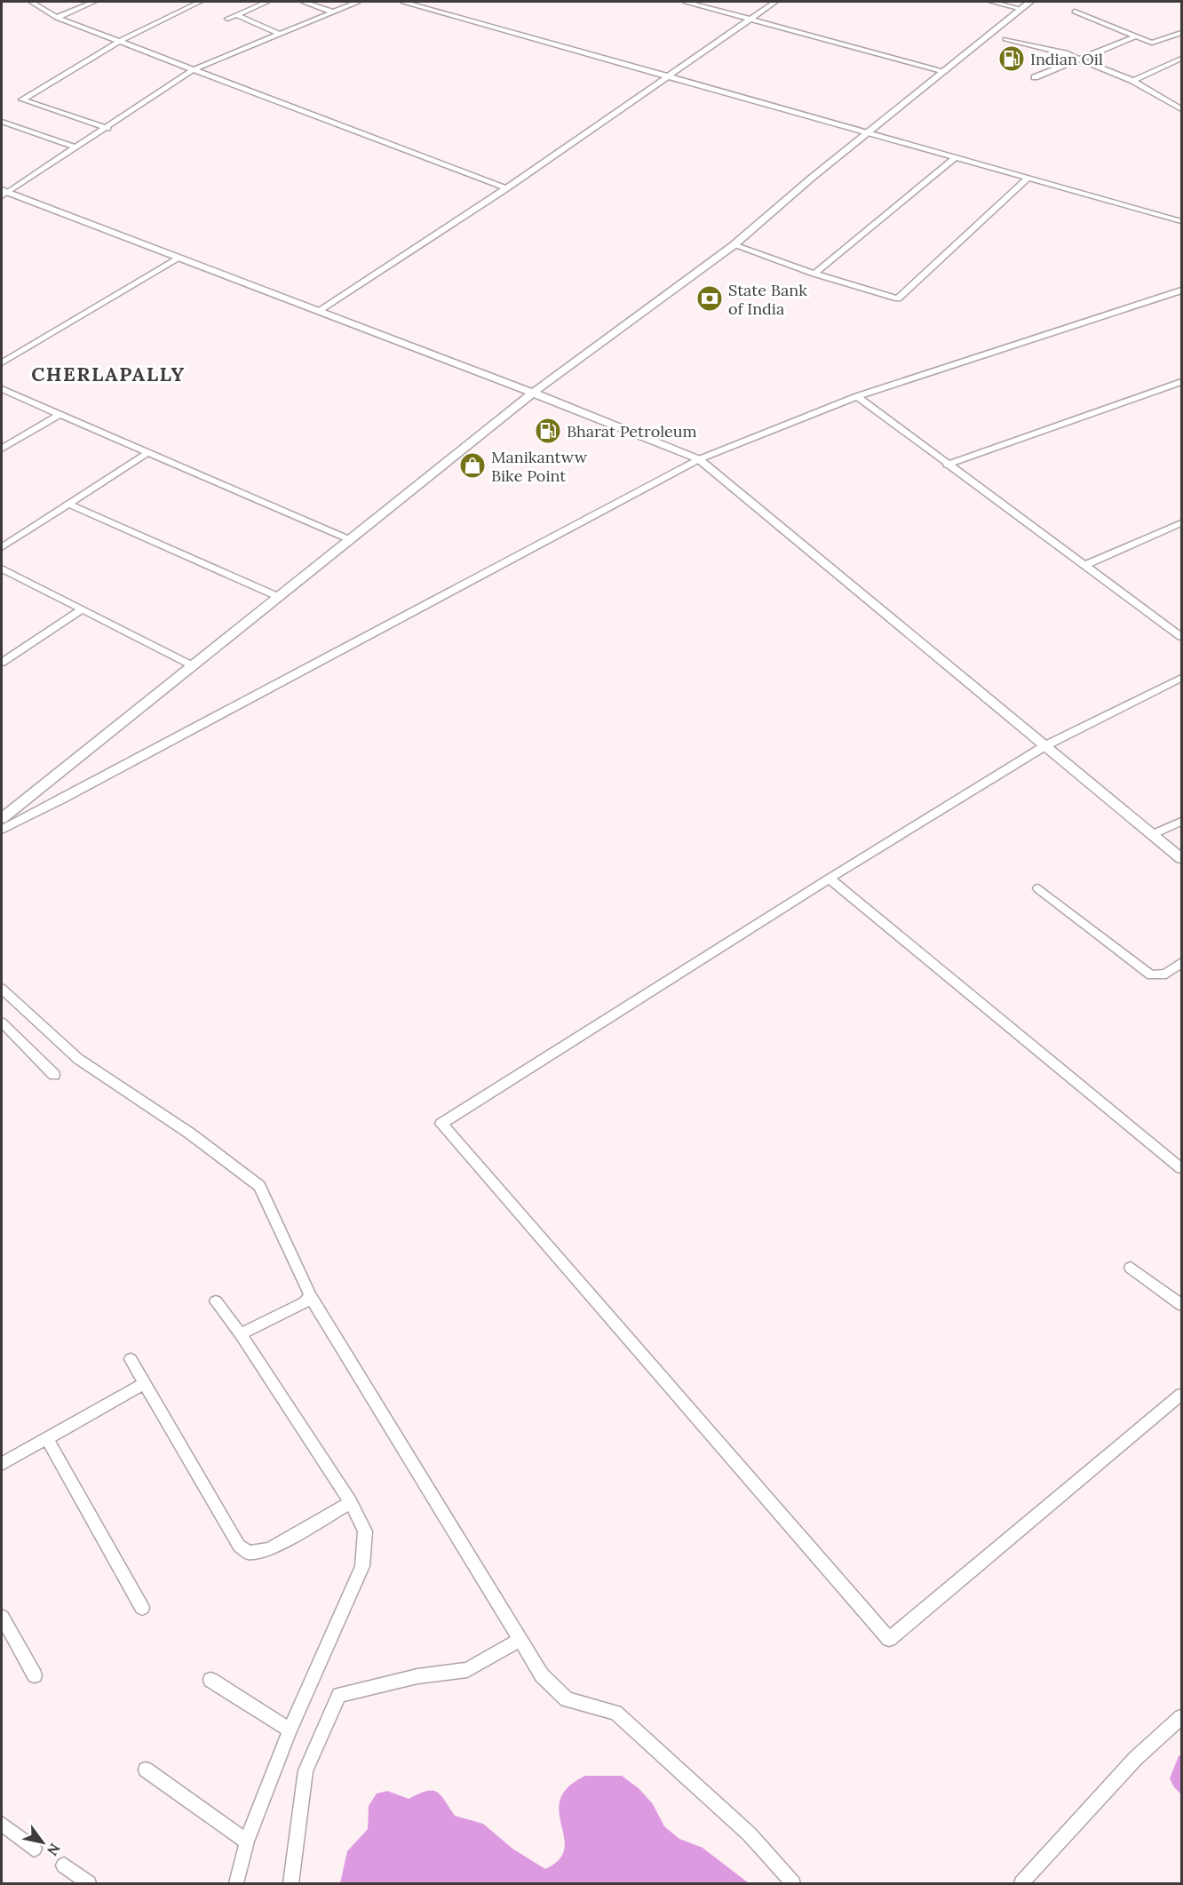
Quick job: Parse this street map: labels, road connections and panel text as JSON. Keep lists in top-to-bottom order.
{
  "districts": ["CHERLAPALLY"],
  "places": {
    "fuel station": ["Indian Oil", "Bharat Petroleum"],
    "bank": ["State Bank of India"],
    "shop": ["Manikantww Bike Point"]
  },
  "north": "bottom right"
}
